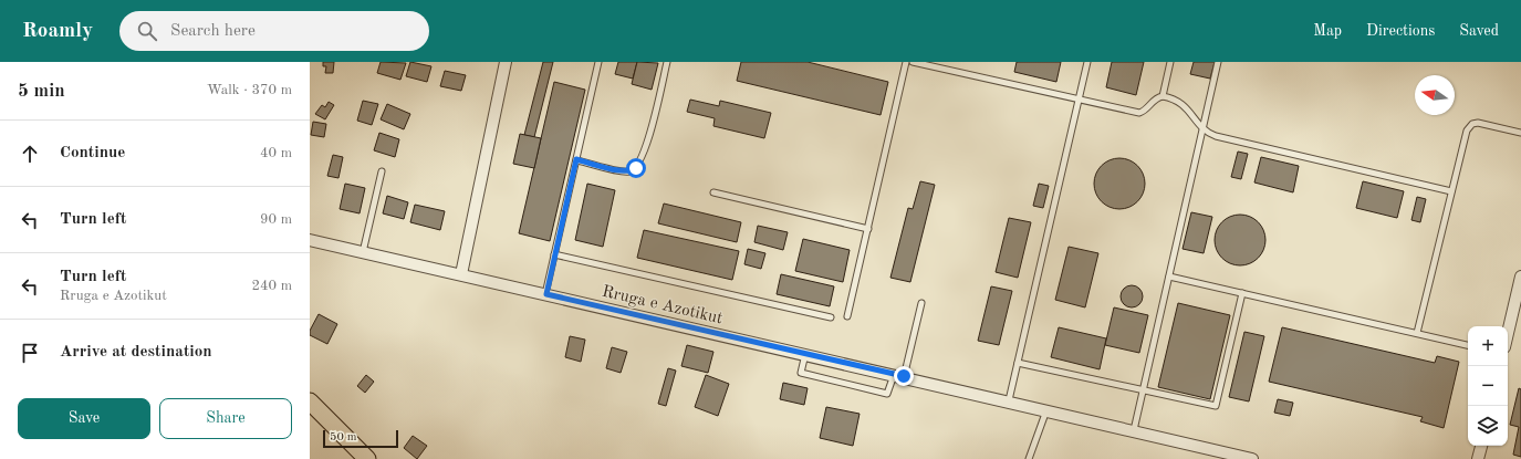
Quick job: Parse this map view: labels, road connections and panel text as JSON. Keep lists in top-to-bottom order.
{
  "streets": {
    "street": ["Rruga e Azotikut"]
  },
  "scale_bar": "50 m",
  "north": "left",
  "page": {
    "header": "Roamly",
    "search": "Search here",
    "nav": ["Map", "Directions", "Saved"],
    "heading": ["5 min", "Walk · 370 m"],
    "list": [
      ["Continue", "40 m"],
      ["Turn left", "90 m"],
      ["Turn left", "Rruga e Azotikut", "240 m"],
      "Arrive at destination"
    ],
    "map_buttons": ["+", "−"],
    "buttons": ["Save", "Share"],
    "scale": "50 m"
  }
}
